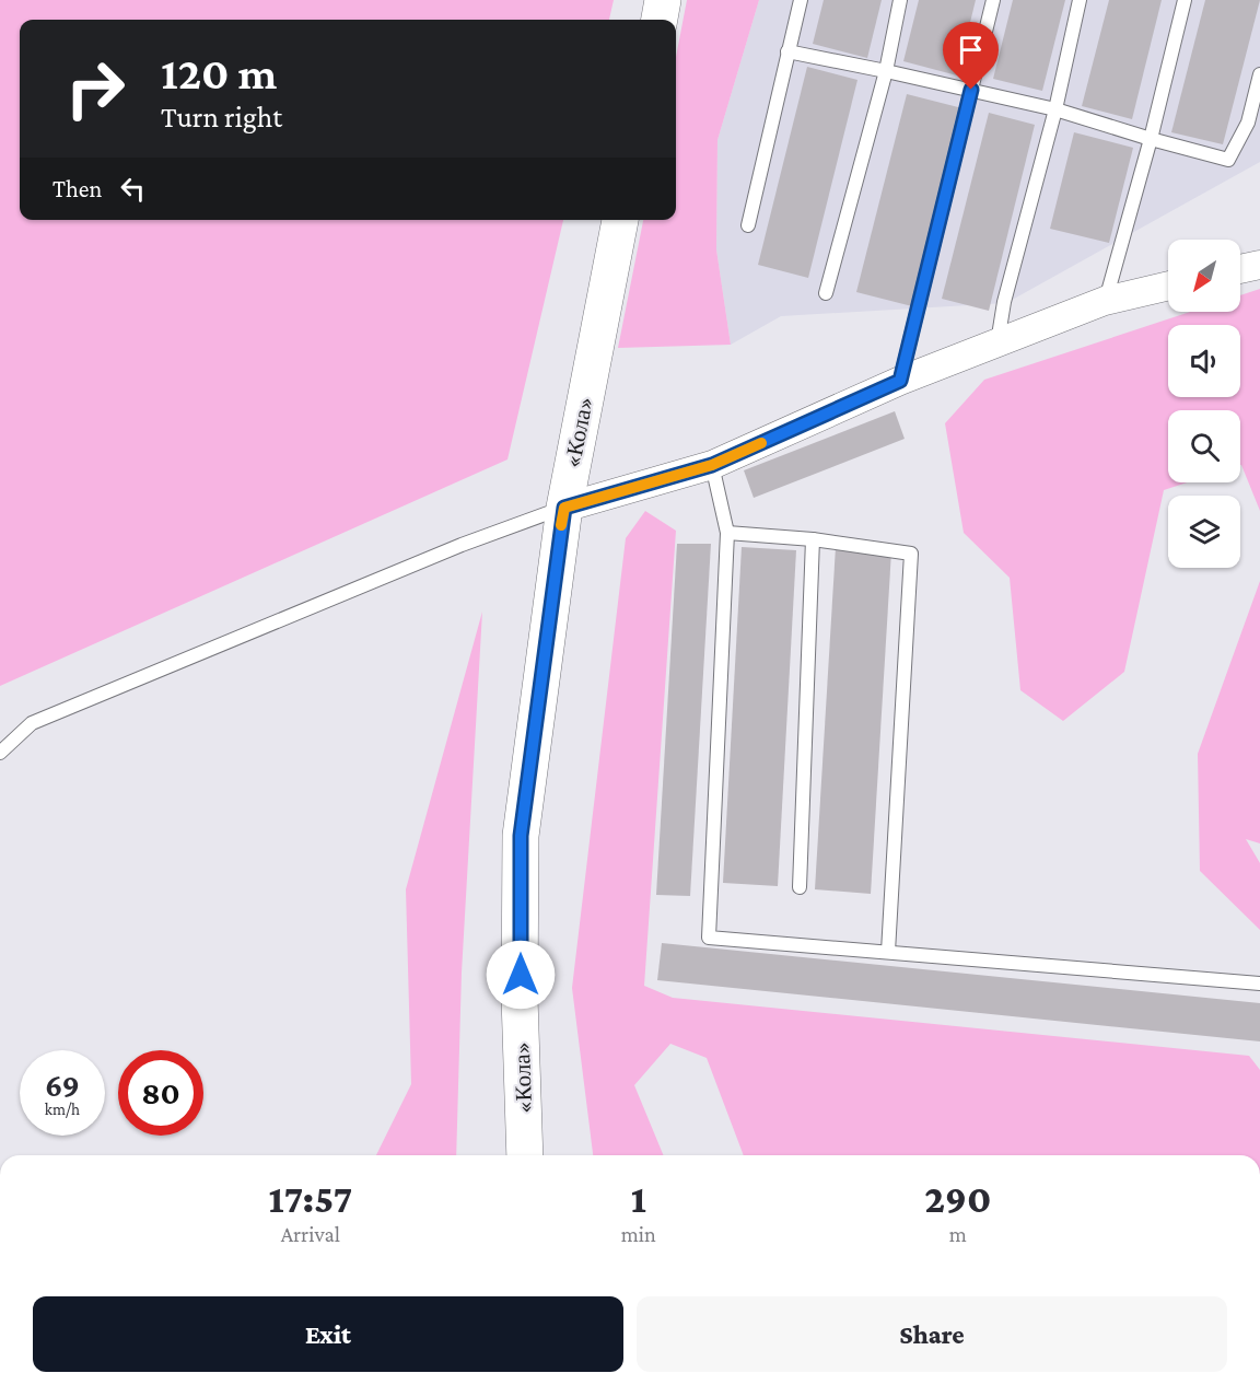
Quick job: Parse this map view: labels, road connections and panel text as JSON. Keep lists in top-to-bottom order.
{
  "streets": {
    "highway": ["«Кола»"]
  },
  "north": "bottom left",
  "page": {
    "turn": ["120 m", "Turn right"],
    "then": "Then",
    "speed": "69 km/h",
    "limit": "80",
    "eta": [
      "17:57",
      "Arrival",
      "1",
      "min",
      "290",
      "m"
    ],
    "buttons": ["Exit", "Share"]
  }
}
